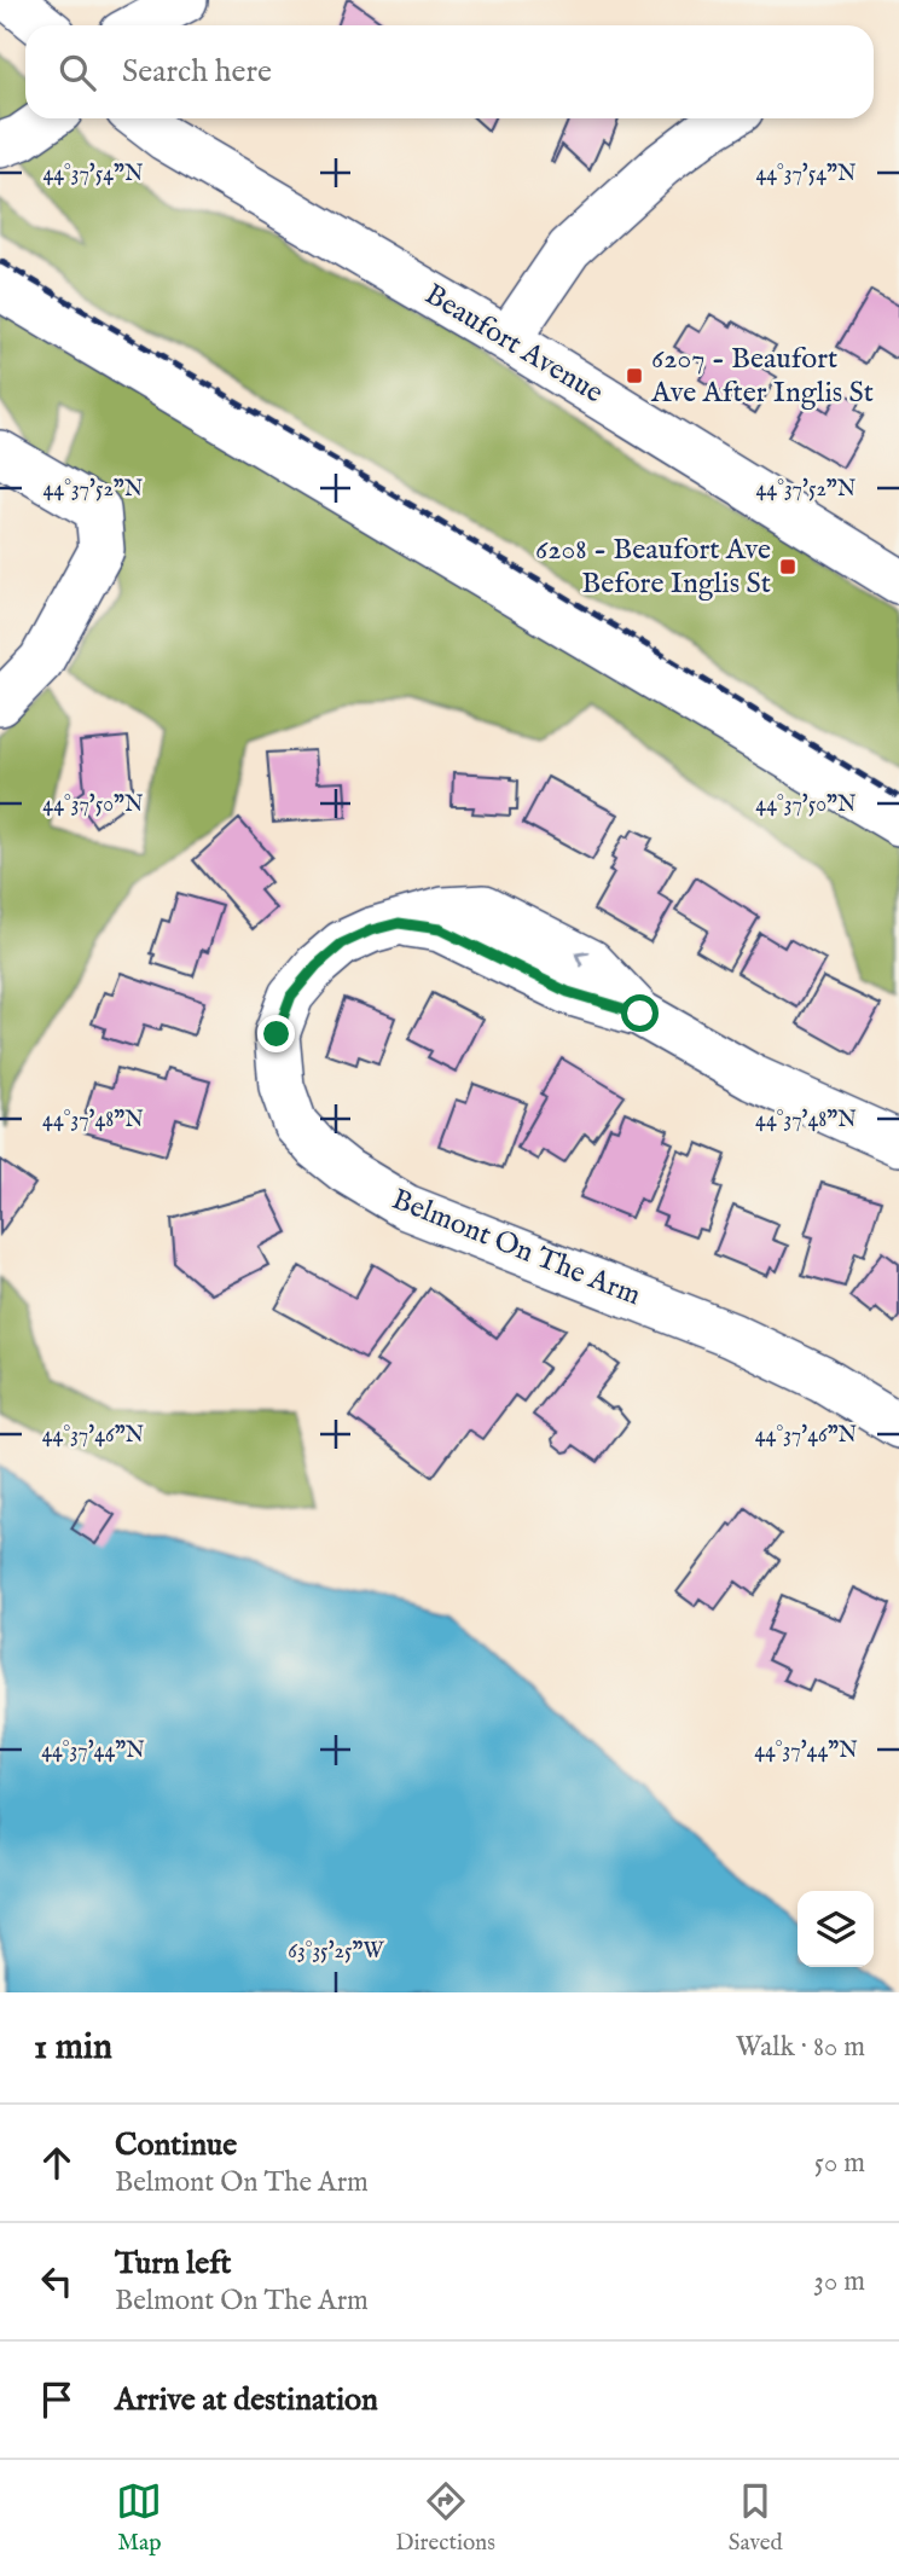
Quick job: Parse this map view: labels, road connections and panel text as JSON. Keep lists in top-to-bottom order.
{
  "streets": {
    "street": ["Beaufort Avenue", "Belmont On The Arm"]
  },
  "places": {
    "transit": ["6207 - Beaufort Ave After Inglis St", "6208 - Beaufort Ave Before Inglis St"]
  },
  "page": {
    "search": "Search here",
    "heading": ["1 min", "Walk · 80 m"],
    "list": [
      ["Continue", "Belmont On The Arm", "50 m"],
      ["Turn left", "Belmont On The Arm", "30 m"],
      "Arrive at destination"
    ],
    "nav": ["Map", "Directions", "Saved"]
  },
  "coordinates": [
    "44°37'54\"N",
    "44°37'52\"N",
    "44°37'50\"N",
    "44°37'48\"N",
    "44°37'46\"N",
    "44°37'44\"N",
    "63°35'25\"W"
  ]
}
